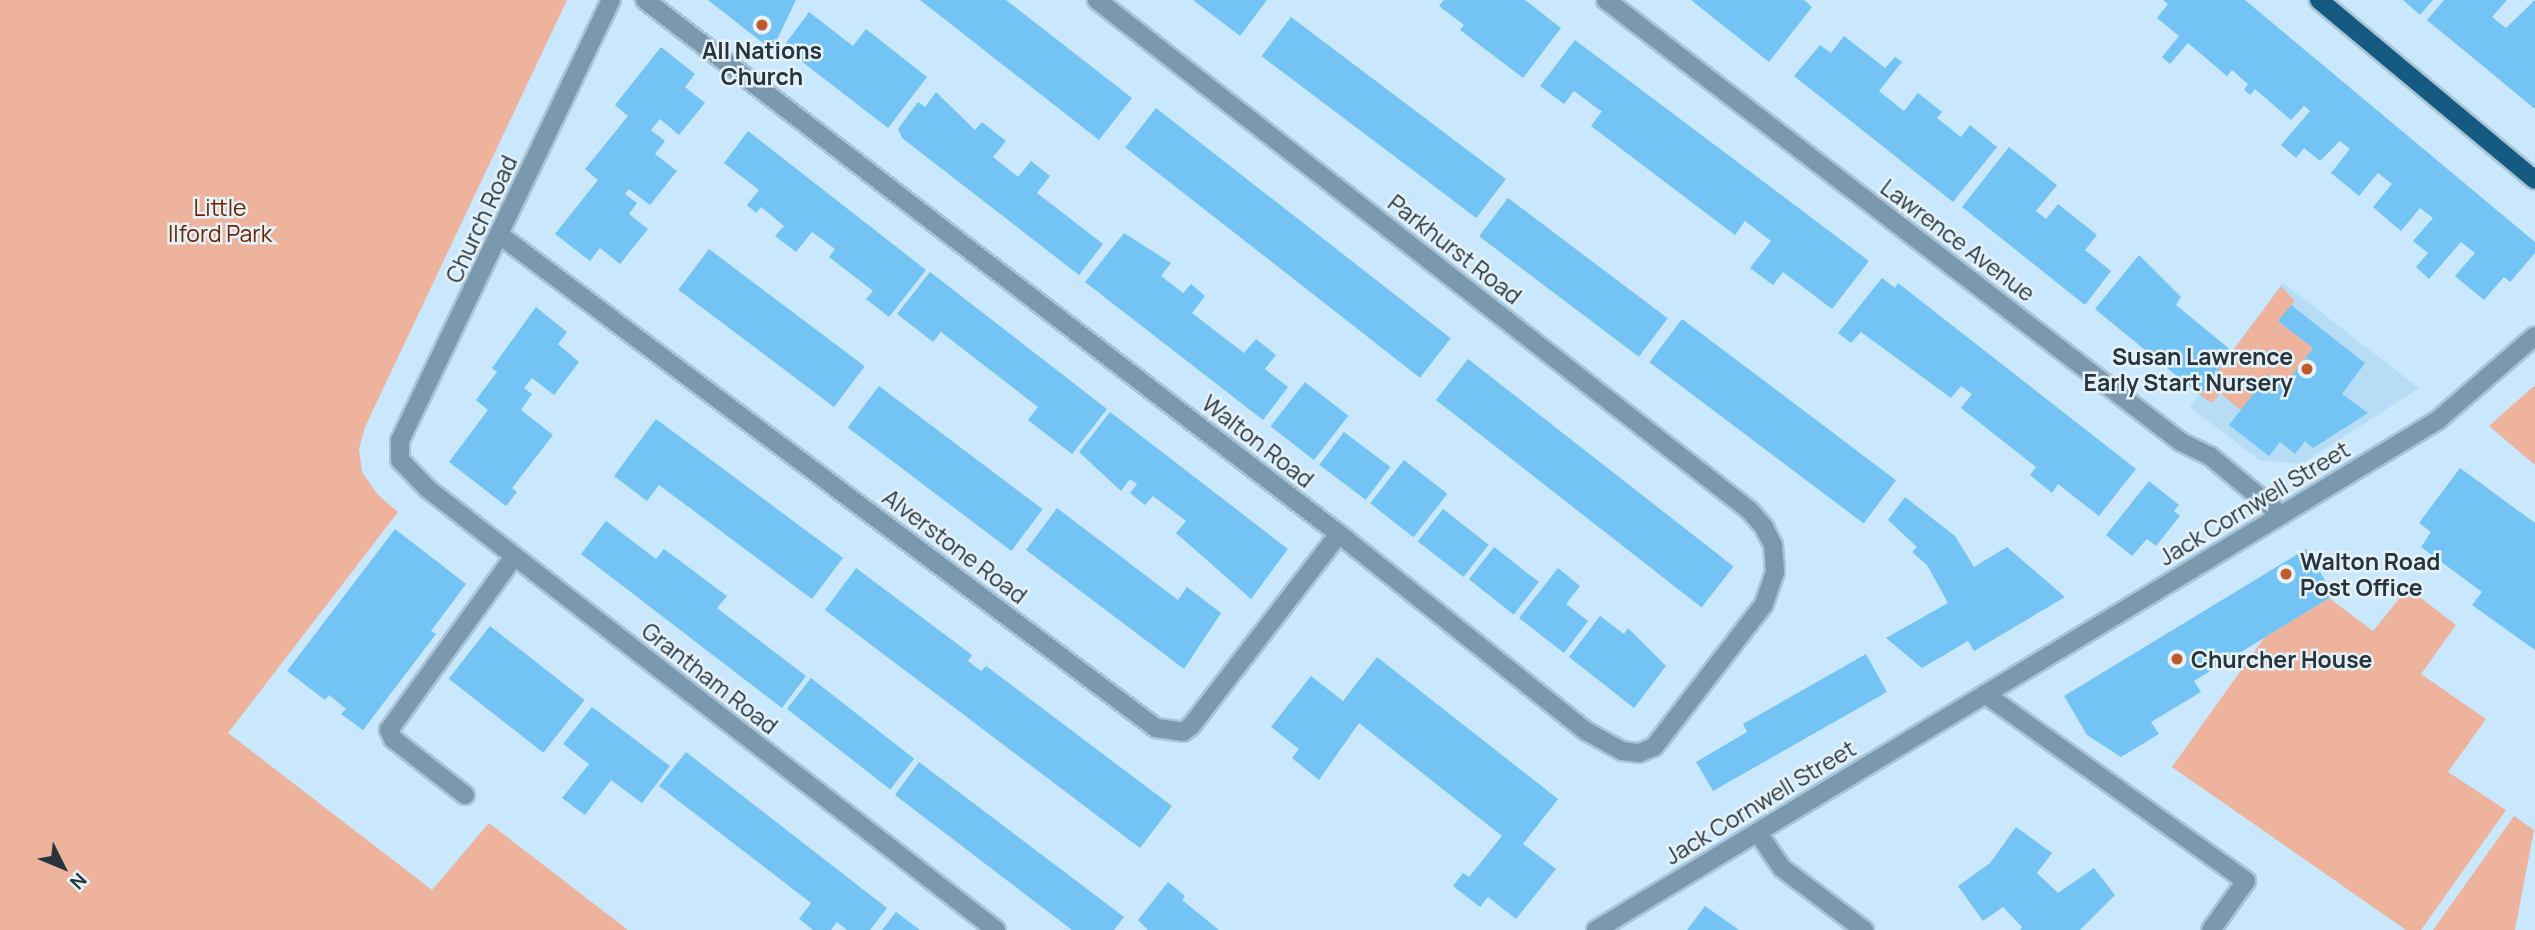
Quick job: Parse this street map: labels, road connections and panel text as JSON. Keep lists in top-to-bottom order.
{
  "streets": {
    "street": [
      "Church Road",
      "Lawrence Avenue",
      "Parkhurst Road",
      "Walton Road",
      "Jack Cornwell Street",
      "Alverstone Road",
      "Grantham Road"
    ]
  },
  "crossings": [
    ["Church Road", "Alverstone Road"],
    ["Church Road", "Grantham Road"],
    ["Lawrence Avenue", "Jack Cornwell Street"],
    ["Parkhurst Road", "Walton Road"],
    ["Walton Road", "Alverstone Road"]
  ],
  "parks": ["Little Ilford Park"],
  "places": [
    "All Nations Church",
    "Susan Lawrence Early Start Nursery",
    "Walton Road Post Office",
    "Churcher House"
  ],
  "north": "bottom right"
}
